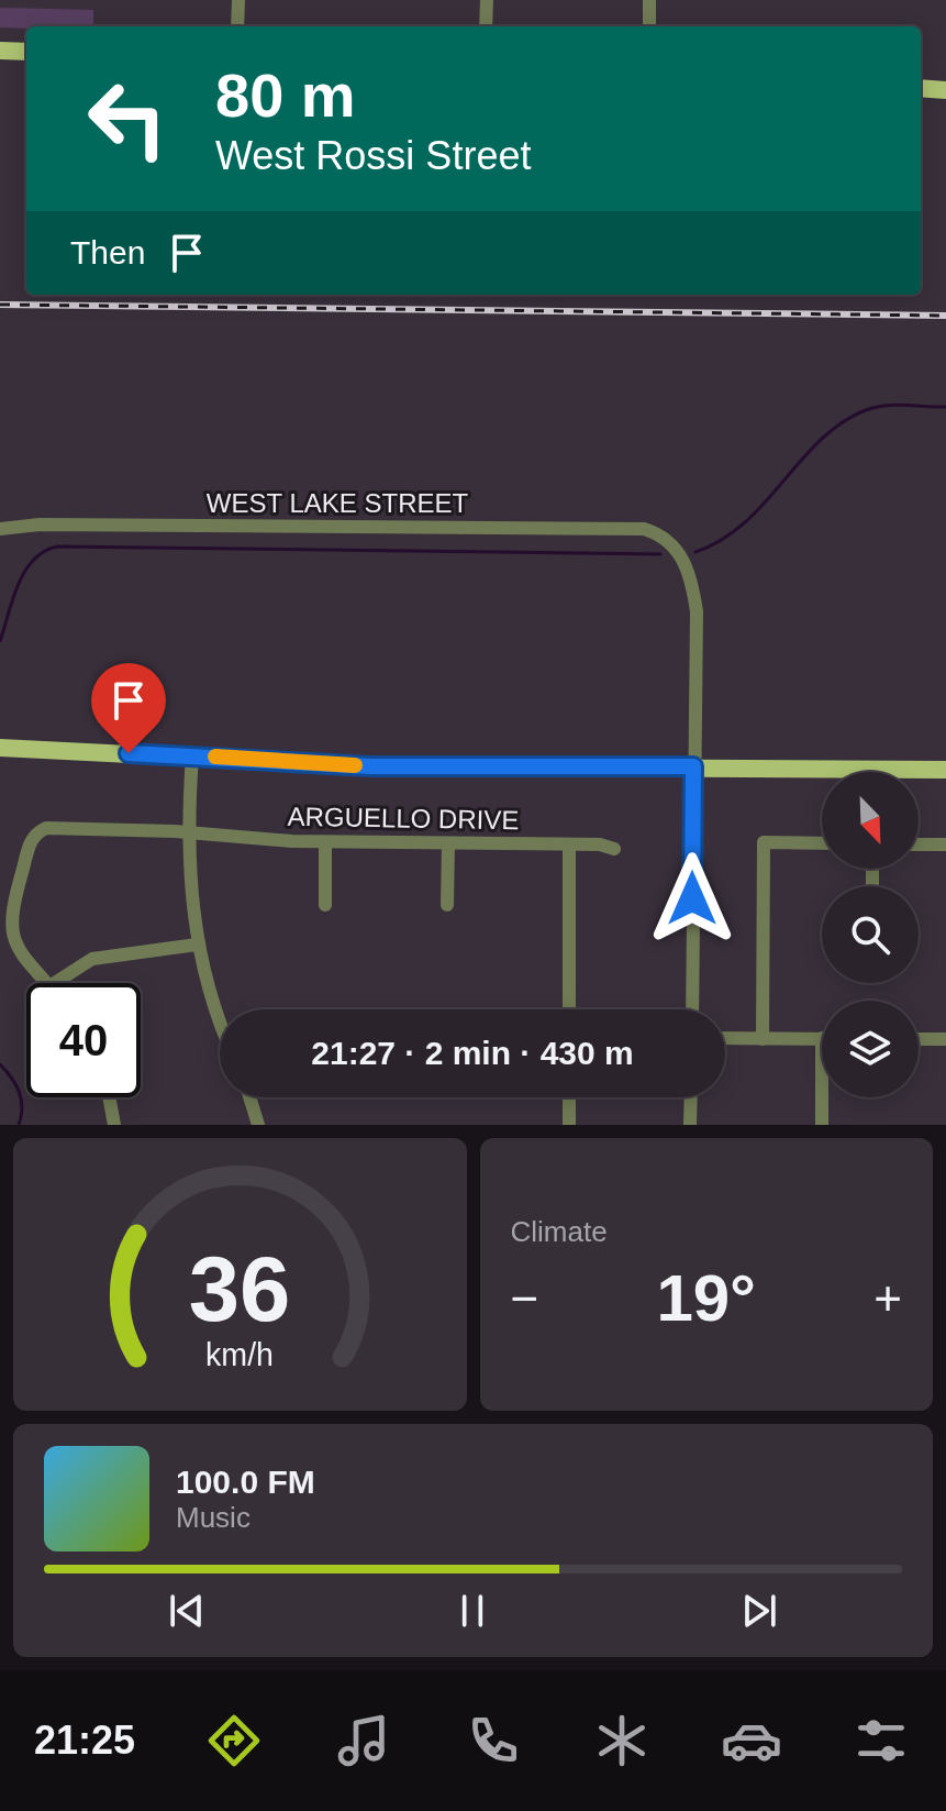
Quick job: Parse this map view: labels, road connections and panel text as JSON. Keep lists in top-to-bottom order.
{
  "streets": {
    "street": ["WEST LAKE STREET", "ARGUELLO DRIVE"]
  },
  "north": "bottom right",
  "page": {
    "turn": ["80 m", "West Rossi Street"],
    "then": "Then",
    "limit": "40",
    "trip": "21:27 · 2 min · 430 m",
    "tile": "Climate",
    "heat": ["−", "19°", "+"],
    "song": ["100.0 FM", "Music"],
    "tabs": "21:25",
    "gauge": ["36", "km/h"]
  }
}
